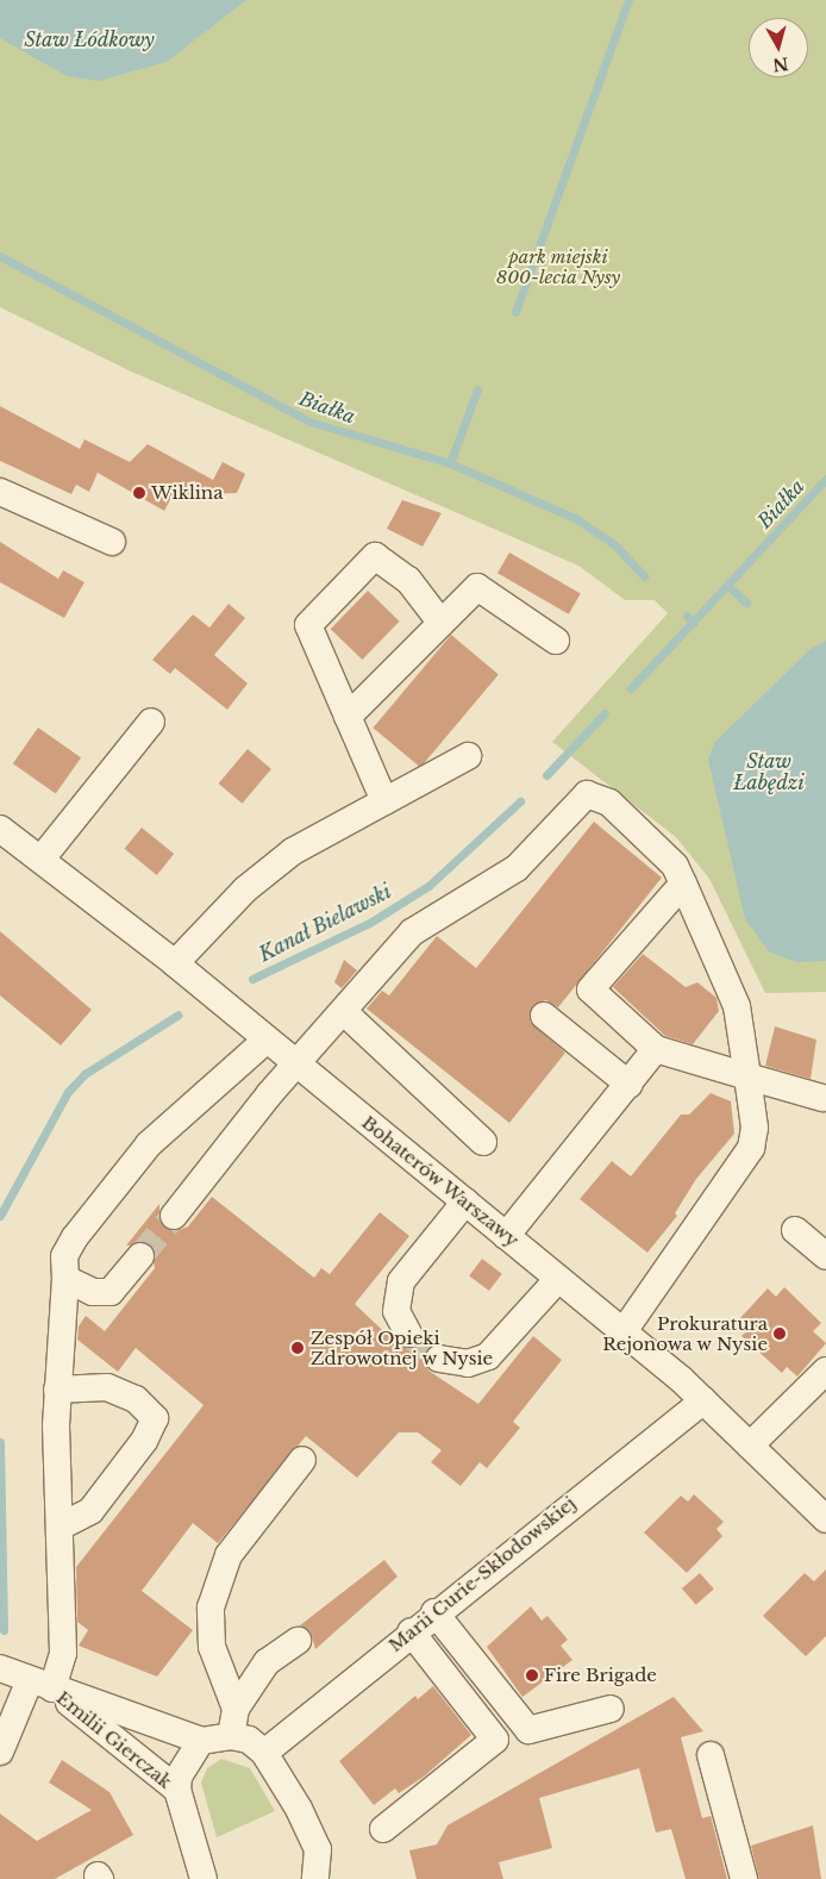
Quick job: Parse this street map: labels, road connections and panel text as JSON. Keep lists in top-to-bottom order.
{
  "streets": {
    "street": ["Bohaterów Warszawy", "Marii Curie-Skłodowskiej", "Emilii Gierczak"]
  },
  "crossings": [
    ["Bohaterów Warszawy", "Marii Curie-Skłodowskiej"]
  ],
  "water": [
    "Staw Łódkowy",
    "Białka",
    "Staw Łabędzi",
    "Kanał Bielawski"
  ],
  "parks": ["park miejski 800-lecia Nysy"],
  "places": [
    "Wiklina",
    "Prokuratura Rejonowa w Nysie",
    "Zespół Opieki Zdrowotnej w Nysie",
    "Fire Brigade"
  ],
  "north": "bottom"
}
